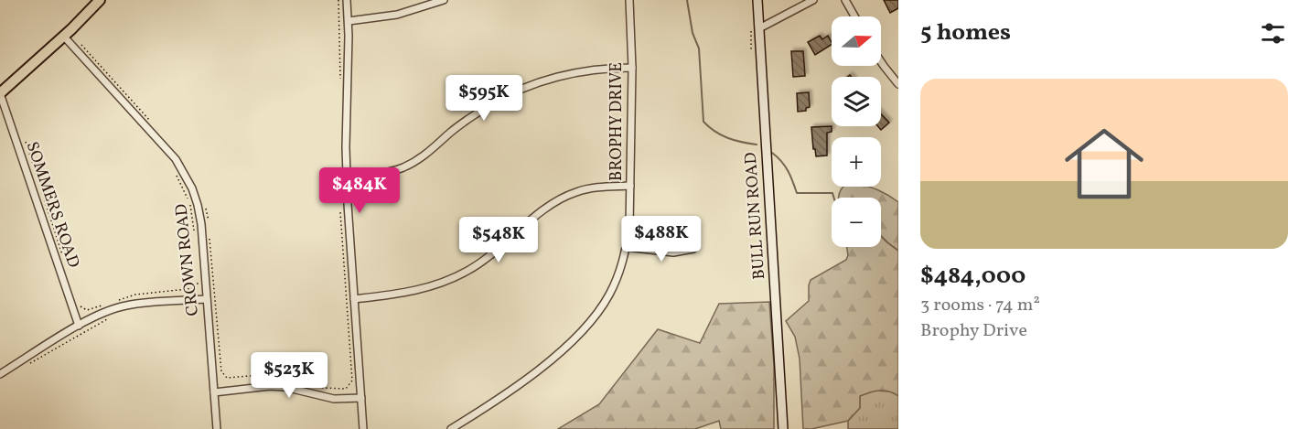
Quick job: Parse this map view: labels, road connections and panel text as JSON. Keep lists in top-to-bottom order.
{
  "streets": {
    "street": [
      "BROPHY DRIVE",
      "SOMMERS ROAD",
      "BULL RUN ROAD",
      "CROWN ROAD"
    ]
  },
  "north": "right",
  "page": {
    "heading": "5 homes",
    "map_buttons": ["+", "−"],
    "list": [
      {
        "name": "$484,000",
        "note": "3 rooms · 74 m² · Brophy Drive"
      }
    ],
    "price": [
      "$595K",
      "$484K",
      "$488K",
      "$548K",
      "$523K"
    ]
  }
}
